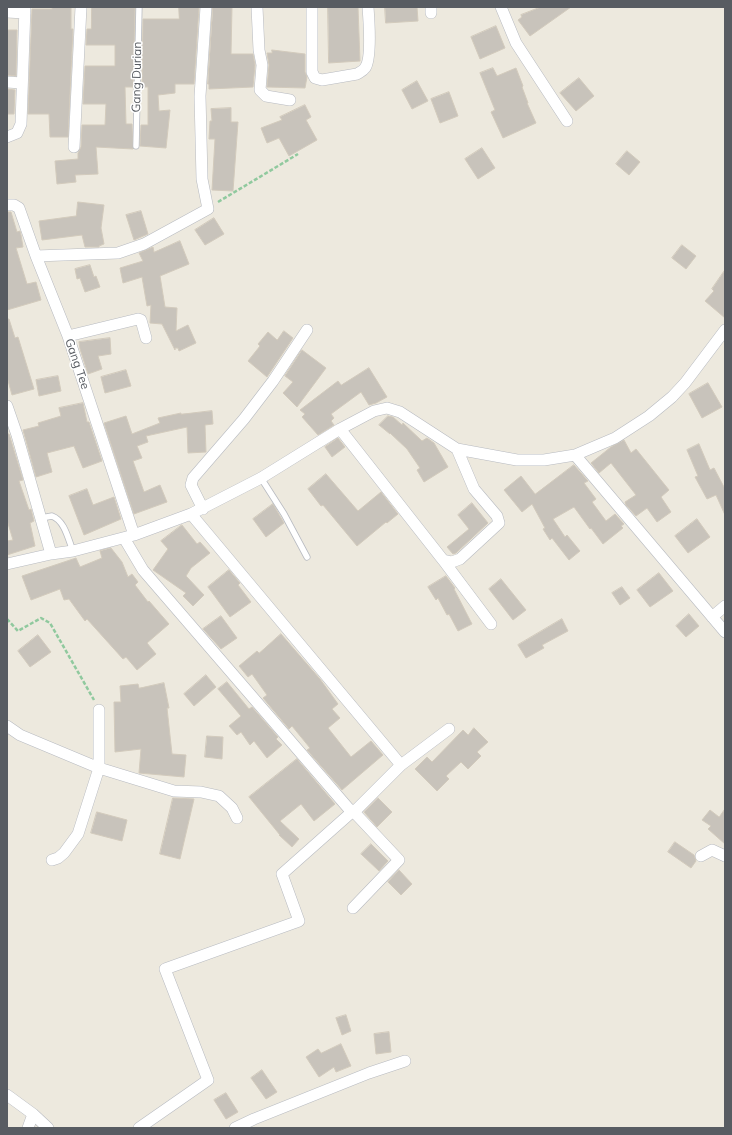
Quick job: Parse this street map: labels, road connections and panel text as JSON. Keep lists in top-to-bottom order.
{
  "streets": {
    "street": ["Gang Tee"],
    "lane": ["Gang Durian"]
  }
}
